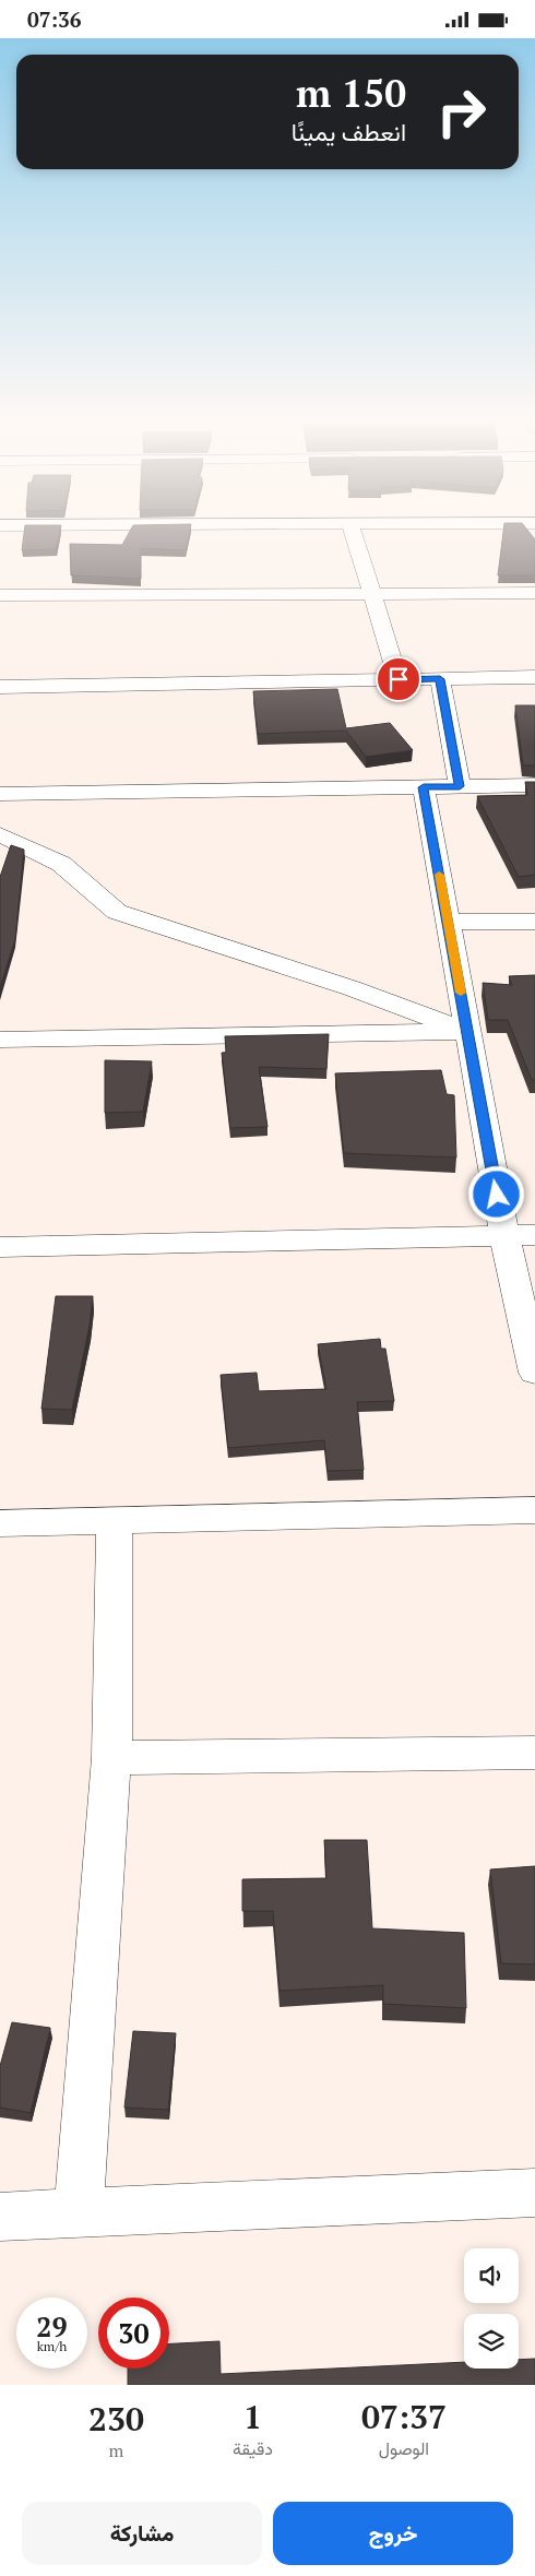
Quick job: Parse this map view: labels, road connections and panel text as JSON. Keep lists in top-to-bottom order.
{
  "page": {
    "status": "07:36",
    "turn": ["150 m", "انعطف يمينًا"],
    "speed": "29 km/h",
    "limit": "30",
    "eta": [
      "07:37",
      "الوصول",
      "1",
      "دقيقة",
      "230",
      "m"
    ],
    "buttons": ["خروج", "مشاركة"]
  }
}
